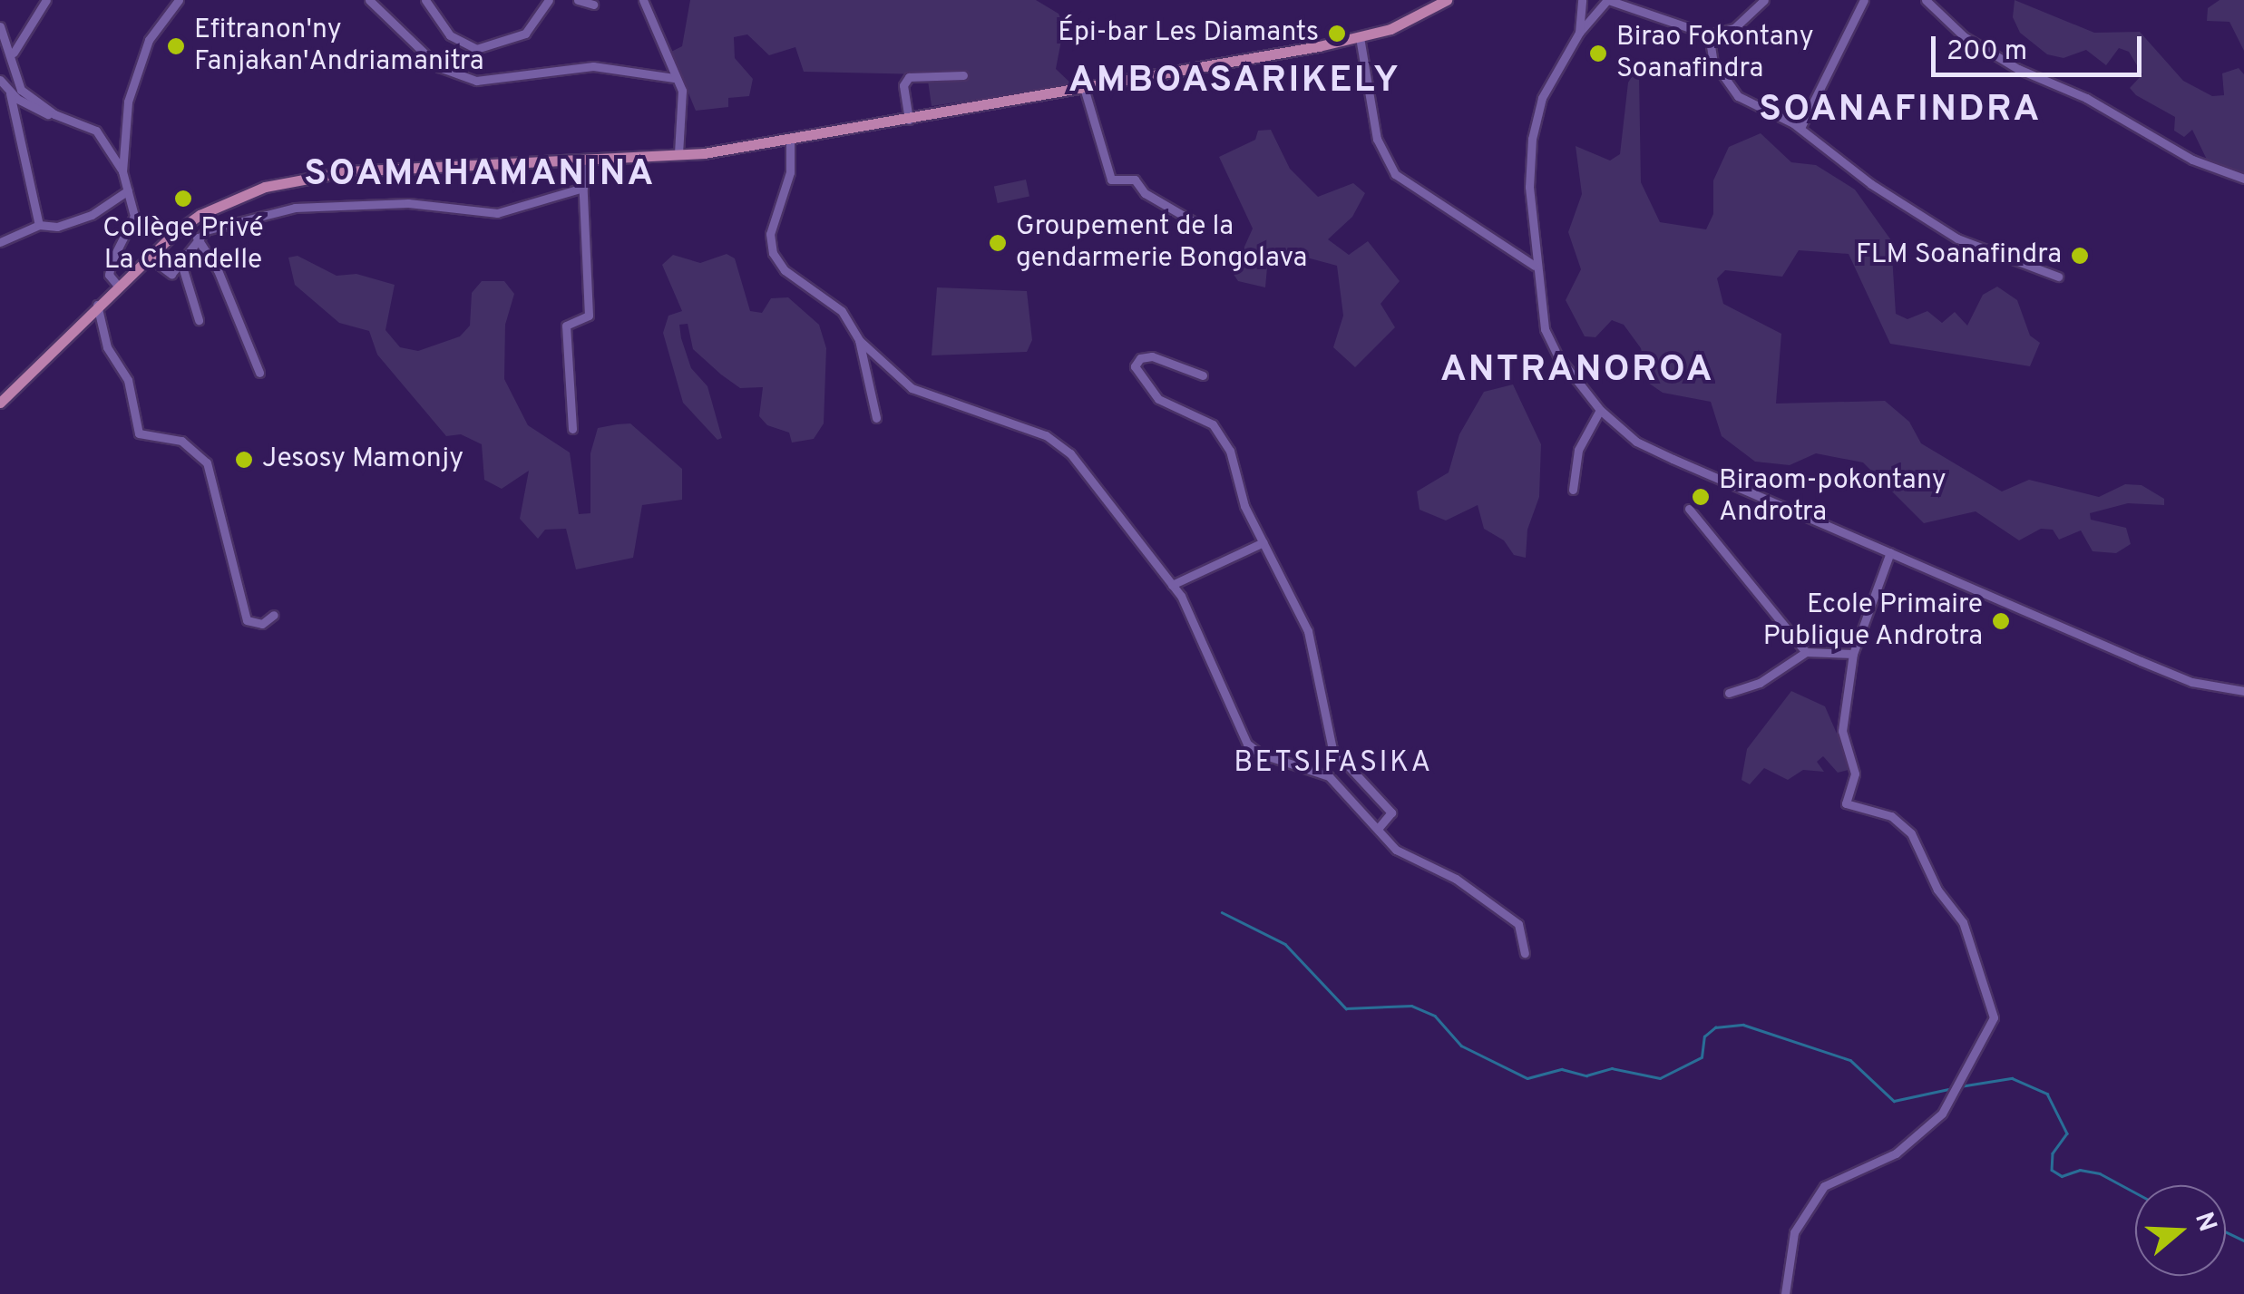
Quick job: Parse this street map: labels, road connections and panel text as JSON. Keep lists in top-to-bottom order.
{
  "districts": [
    "AMBOASARIKELY",
    "SOANAFINDRA",
    "SOAMAHAMANINA",
    "ANTRANOROA",
    "BETSIFASIKA"
  ],
  "places": [
    "Épi-bar Les Diamants",
    "Efitranon'ny Fanjakan'Andriamanitra",
    "Birao Fokontany Soanafindra",
    "Collège Privé La Chandelle",
    "Groupement de la gendarmerie Bongolava",
    "FLM Soanafindra",
    "Jesosy Mamonjy",
    "Biraom-pokontany Androtra",
    "Ecole Primaire Publique Androtra"
  ],
  "scale_bar": "200 m",
  "north": "right"
}
